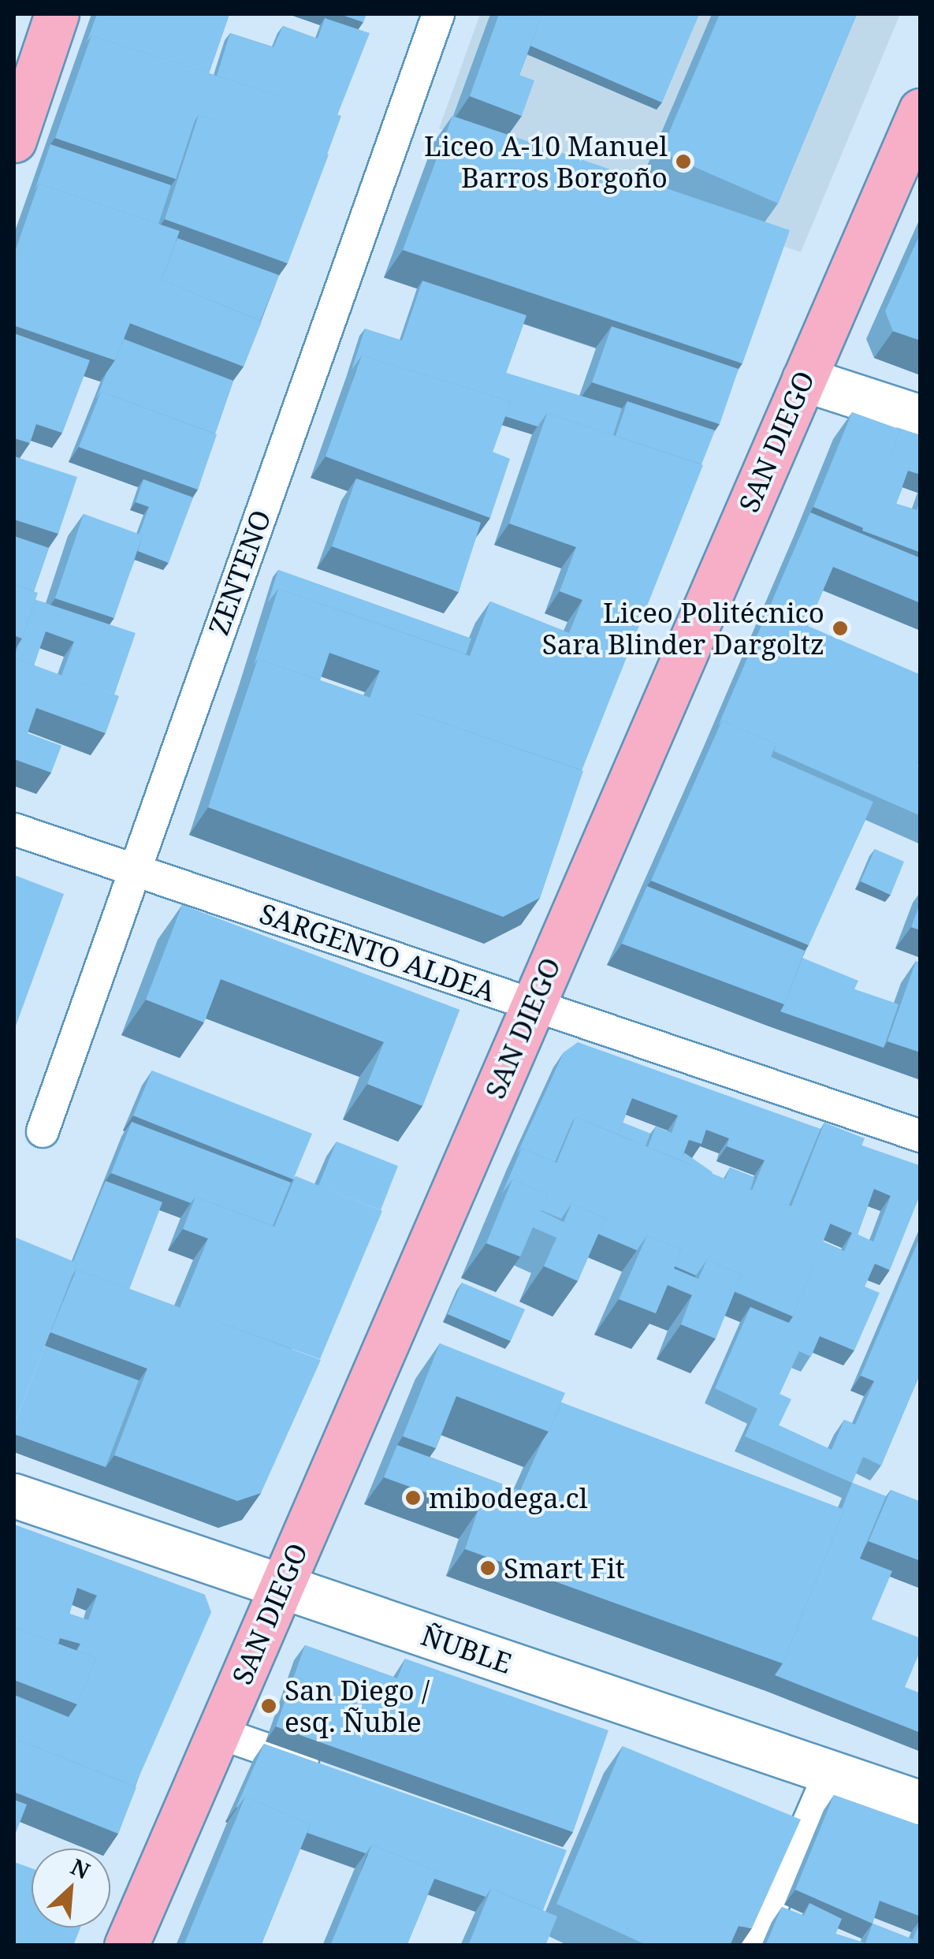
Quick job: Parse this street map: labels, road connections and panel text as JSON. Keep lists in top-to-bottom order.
{
  "streets": {
    "main road": ["SAN DIEGO", "ÑUBLE"],
    "street": ["ZENTENO", "SARGENTO ALDEA"]
  },
  "crossings": [
    ["SAN DIEGO", "SARGENTO ALDEA"],
    ["SAN DIEGO", "ÑUBLE"],
    ["ZENTENO", "SARGENTO ALDEA"]
  ],
  "places": [
    "Liceo A-10 Manuel Barros Borgoño",
    "Liceo Politécnico Sara Blinder Dargoltz",
    "mibodega.cl",
    "Smart Fit",
    "San Diego / esq. Ñuble"
  ],
  "north": "top right"
}
